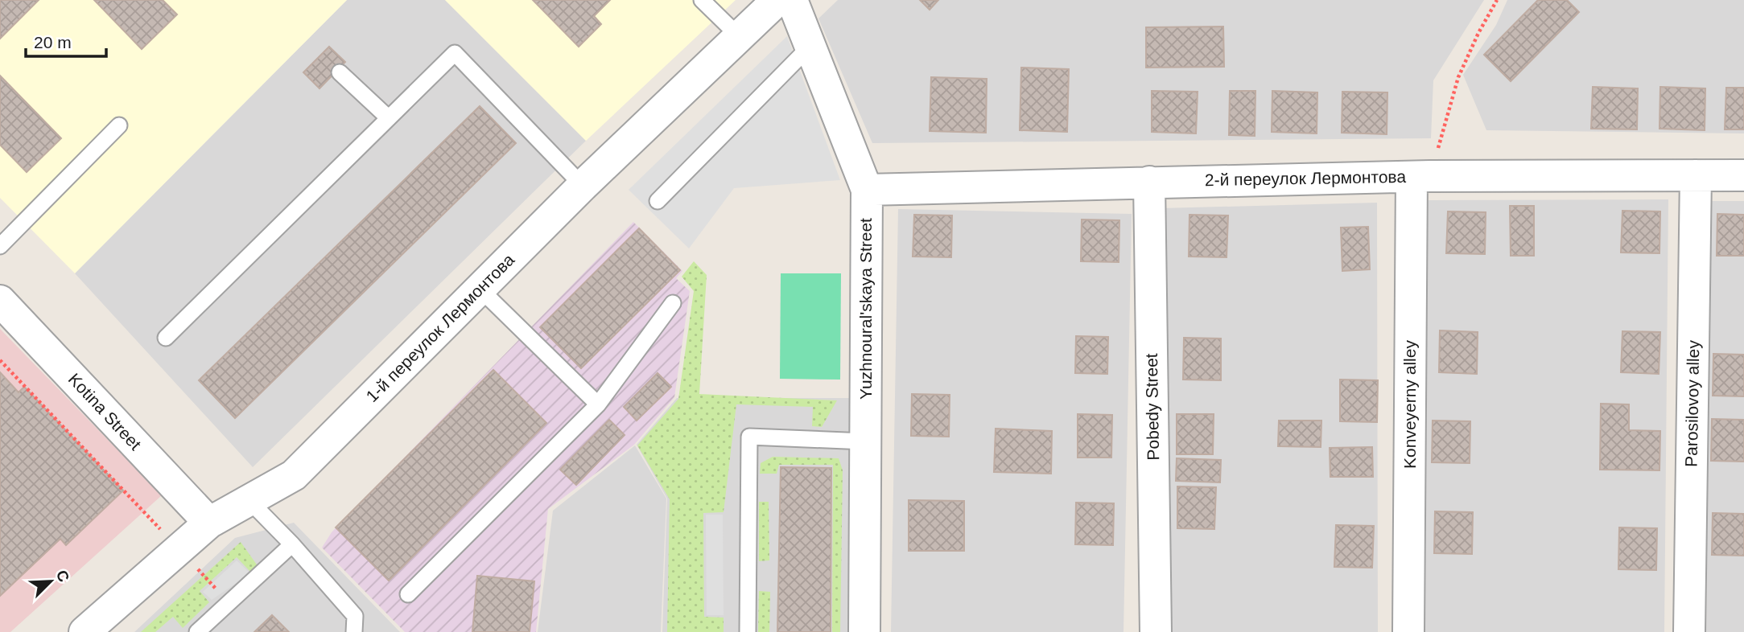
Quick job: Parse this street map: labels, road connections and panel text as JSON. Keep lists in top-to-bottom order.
{
  "streets": {
    "street": [
      "2-й переулок Лермонтова",
      "Yuzhnoural'skaya Street",
      "1-й переулок Лермонтова",
      "Parosilovoy alley",
      "Konveyerny alley",
      "Pobedy Street",
      "Kotina Street"
    ]
  },
  "crossings": [
    ["2-й переулок Лермонтова", "Yuzhnoural'skaya Street"],
    ["2-й переулок Лермонтова", "Parosilovoy alley"],
    ["2-й переулок Лермонтова", "Konveyerny alley"],
    ["2-й переулок Лермонтова", "Pobedy Street"],
    ["1-й переулок Лермонтова", "Kotina Street"]
  ],
  "scale_bar": "20 m",
  "north": "top right"
}
